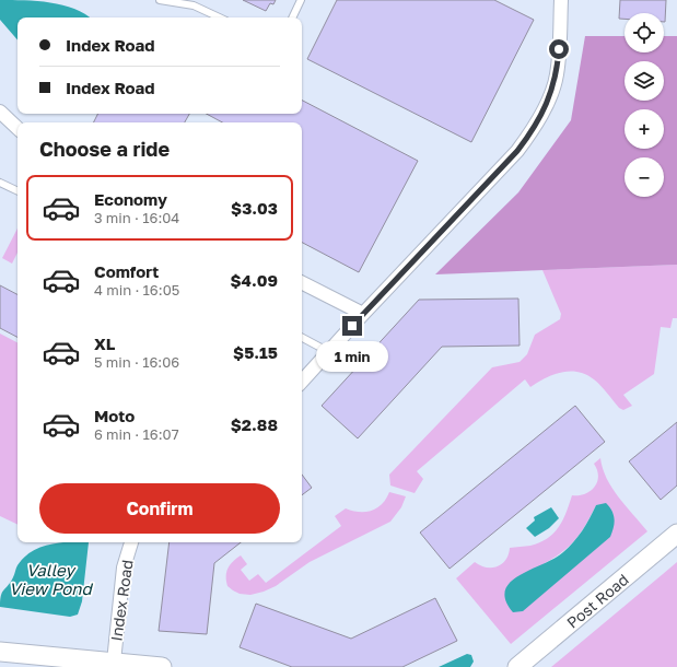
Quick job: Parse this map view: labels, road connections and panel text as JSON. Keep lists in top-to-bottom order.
{
  "streets": {
    "street": ["Index Road", "Post Road"]
  },
  "water": ["Valley View Pond"],
  "page": {
    "map_buttons": ["+", "−"],
    "banner": ["Index Road", "Index Road"],
    "heading": "Choose a ride",
    "list": [
      {
        "name": "Economy",
        "note": "3 min · 16:04",
        "value": "$3.03"
      },
      {
        "name": "Comfort",
        "note": "4 min · 16:05",
        "value": "$4.09"
      },
      {
        "name": "XL",
        "note": "5 min · 16:06",
        "value": "$5.15"
      },
      {
        "name": "Moto",
        "note": "6 min · 16:07",
        "value": "$2.88"
      }
    ],
    "bubble": "1 min",
    "buttons": "Confirm"
  }
}
